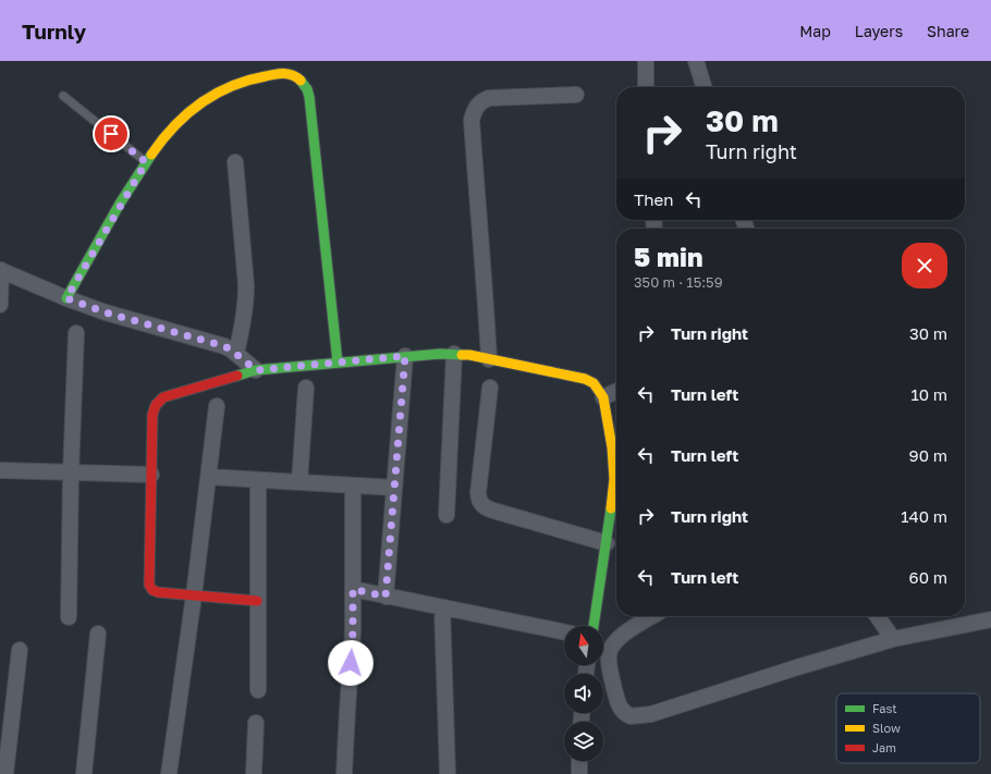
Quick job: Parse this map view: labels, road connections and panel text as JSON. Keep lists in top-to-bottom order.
{
  "legend": ["Fast", "Slow", "Jam"],
  "north": "top",
  "page": {
    "header": "Turnly",
    "nav": ["Map", "Layers", "Share"],
    "turn": ["30 m", "Turn right"],
    "then": "Then",
    "heading": ["5 min", "350 m · 15:59"],
    "list": [
      {
        "name": "Turn right",
        "value": "30 m"
      },
      {
        "name": "Turn left",
        "value": "10 m"
      },
      {
        "name": "Turn left",
        "value": "90 m"
      },
      {
        "name": "Turn right",
        "value": "140 m"
      },
      {
        "name": "Turn left",
        "value": "60 m"
      }
    ]
  }
}
